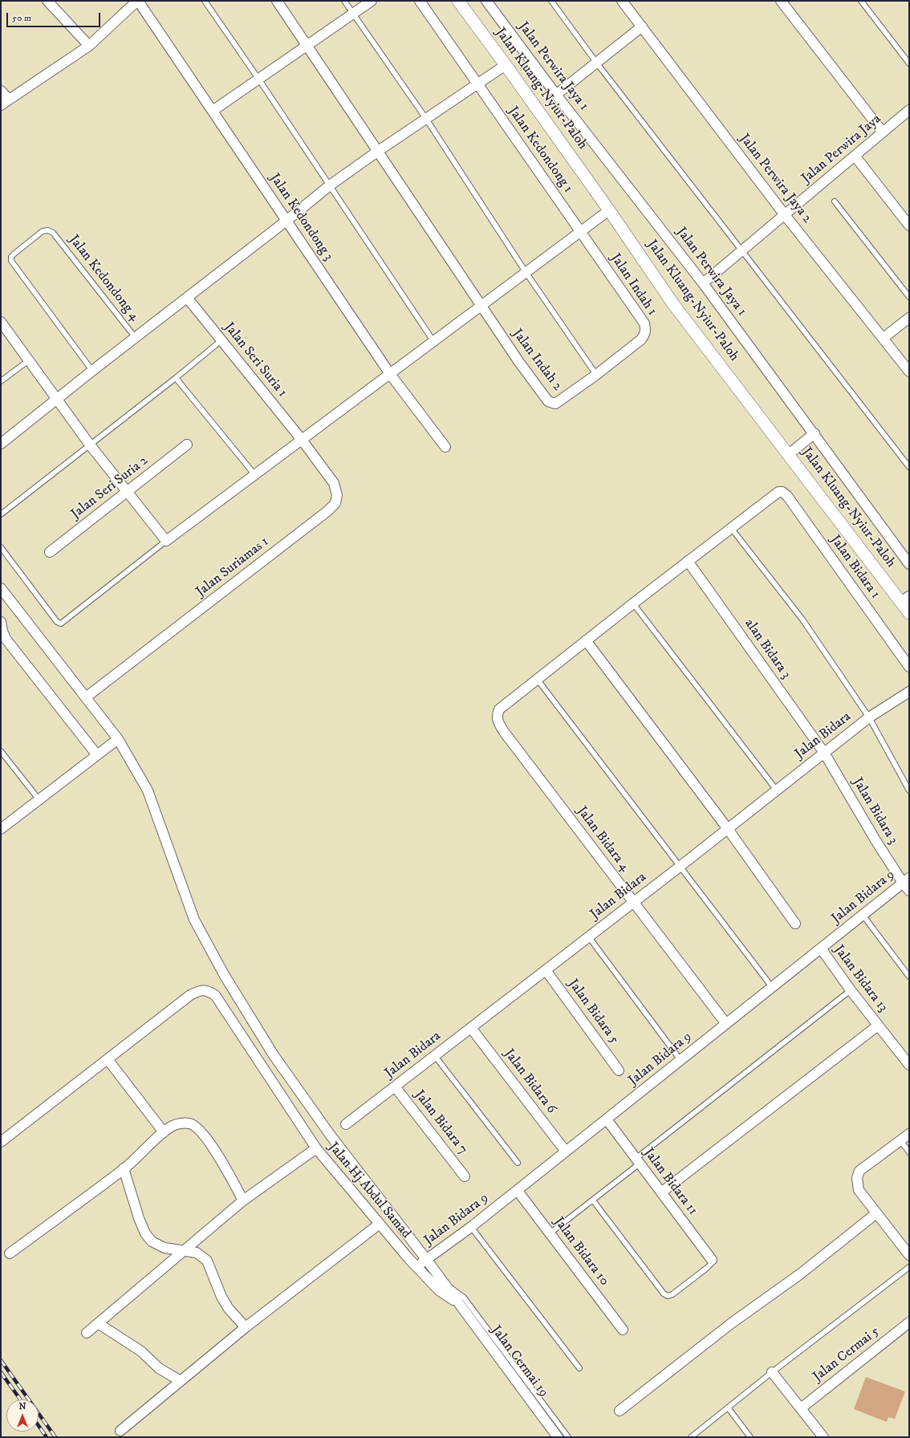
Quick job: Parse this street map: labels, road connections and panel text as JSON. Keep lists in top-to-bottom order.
{
  "streets": {
    "street": [
      "Jalan Perwira Jaya 1",
      "Jalan Kluang-Nyiur-Paloh",
      "Jalan Perwira Jaya",
      "Jalan Kedondong 1",
      "Jalan Perwira Jaya 2",
      "Jalan Kedondong 3",
      "Jalan Indah 1",
      "Jalan Seri Suria 1",
      "Jalan Indah 2",
      "Jalan Seri Suria 2",
      "Jalan Suriamas 1",
      "Jalan Bidara 1",
      "alan Bidara 3",
      "Jalan Bidara",
      "Jalan Bidara 3",
      "Jalan Bidara 4",
      "Jalan Bidara 9",
      "Jalan Bidara 13",
      "Jalan Bidara 5",
      "Jalan Bidara 6",
      "Jalan Bidara 7",
      "Jalan Bidara 11",
      "Jalan Hj Abdul Samad",
      "Jalan Bidara 10",
      "Jalan Cermai 5",
      "Jalan Cermai 19"
    ],
    "lane": ["Jalan Kedondong 4"]
  },
  "crossings": [
    ["Jalan Perwira Jaya 1", "Jalan Perwira Jaya"],
    ["Jalan Perwira Jaya", "Jalan Perwira Jaya 2"],
    ["Jalan Kedondong 1", "Jalan Indah 1"],
    ["Jalan Indah 1", "Jalan Indah 2"],
    ["Jalan Seri Suria 1", "Jalan Suriamas 1"],
    ["Jalan Suriamas 1", "Jalan Cermai 19"],
    ["alan Bidara 3", "Jalan Bidara"],
    ["alan Bidara 3", "Jalan Bidara 3"],
    ["Jalan Bidara", "Jalan Bidara 3"],
    ["Jalan Bidara", "Jalan Bidara 4"],
    ["Jalan Bidara", "Jalan Bidara 5"],
    ["Jalan Bidara", "Jalan Bidara 6"],
    ["Jalan Bidara", "Jalan Bidara 7"],
    ["Jalan Bidara 3", "Jalan Bidara 9"],
    ["Jalan Bidara 4", "Jalan Bidara 9"],
    ["Jalan Bidara 9", "Jalan Bidara 13"],
    ["Jalan Bidara 9", "Jalan Bidara 6"],
    ["Jalan Bidara 9", "Jalan Bidara 11"],
    ["Jalan Bidara 9", "Jalan Hj Abdul Samad"],
    ["Jalan Bidara 9", "Jalan Bidara 10"],
    ["Jalan Bidara 9", "Jalan Cermai 19"],
    ["Jalan Hj Abdul Samad", "Jalan Cermai 19"]
  ],
  "scale_bar": "50 m",
  "north": "top"
}
